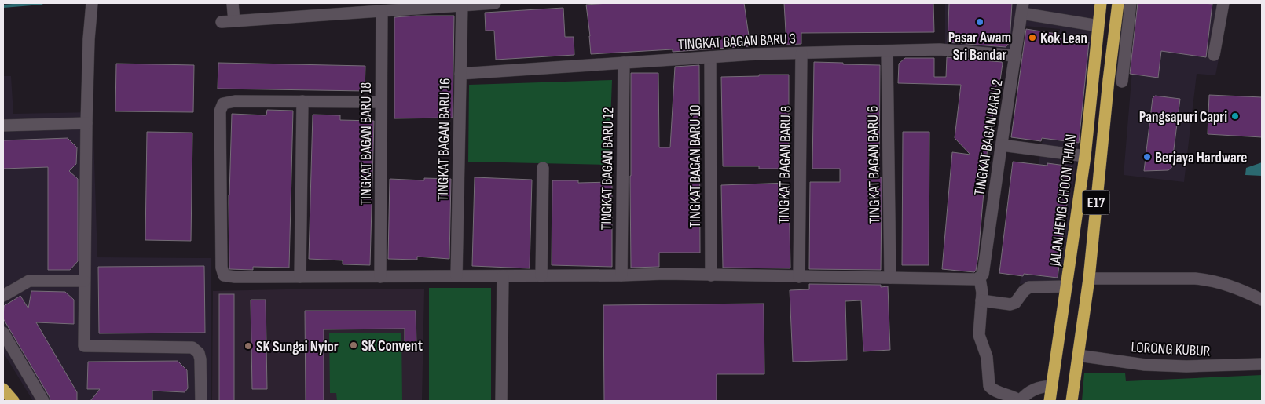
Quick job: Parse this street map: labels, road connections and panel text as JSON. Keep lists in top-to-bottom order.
{
  "streets": {
    "highway": ["JALAN HENG CHOON THIAN", "E17"],
    "street": [
      "TINGKAT BAGAN BARU 3",
      "TINGKAT BAGAN BARU 2",
      "TINGKAT BAGAN BARU 16",
      "TINGKAT BAGAN BARU 18",
      "TINGKAT BAGAN BARU 8",
      "TINGKAT BAGAN BARU 6",
      "TINGKAT BAGAN BARU 10",
      "TINGKAT BAGAN BARU 12",
      "LORONG KUBUR"
    ]
  },
  "crossings": [
    ["TINGKAT BAGAN BARU 3", "TINGKAT BAGAN BARU 2"],
    ["TINGKAT BAGAN BARU 3", "TINGKAT BAGAN BARU 16"],
    ["TINGKAT BAGAN BARU 3", "TINGKAT BAGAN BARU 8"],
    ["TINGKAT BAGAN BARU 3", "TINGKAT BAGAN BARU 6"],
    ["TINGKAT BAGAN BARU 3", "TINGKAT BAGAN BARU 10"],
    ["TINGKAT BAGAN BARU 3", "TINGKAT BAGAN BARU 12"],
    ["E17", "LORONG KUBUR"]
  ],
  "places": [
    "Pasar Awam Sri Bandar",
    "Kok Lean",
    "Pangsapuri Capri",
    "Berjaya Hardware",
    "SK Convent",
    "SK Sungai Nyior"
  ]
}
